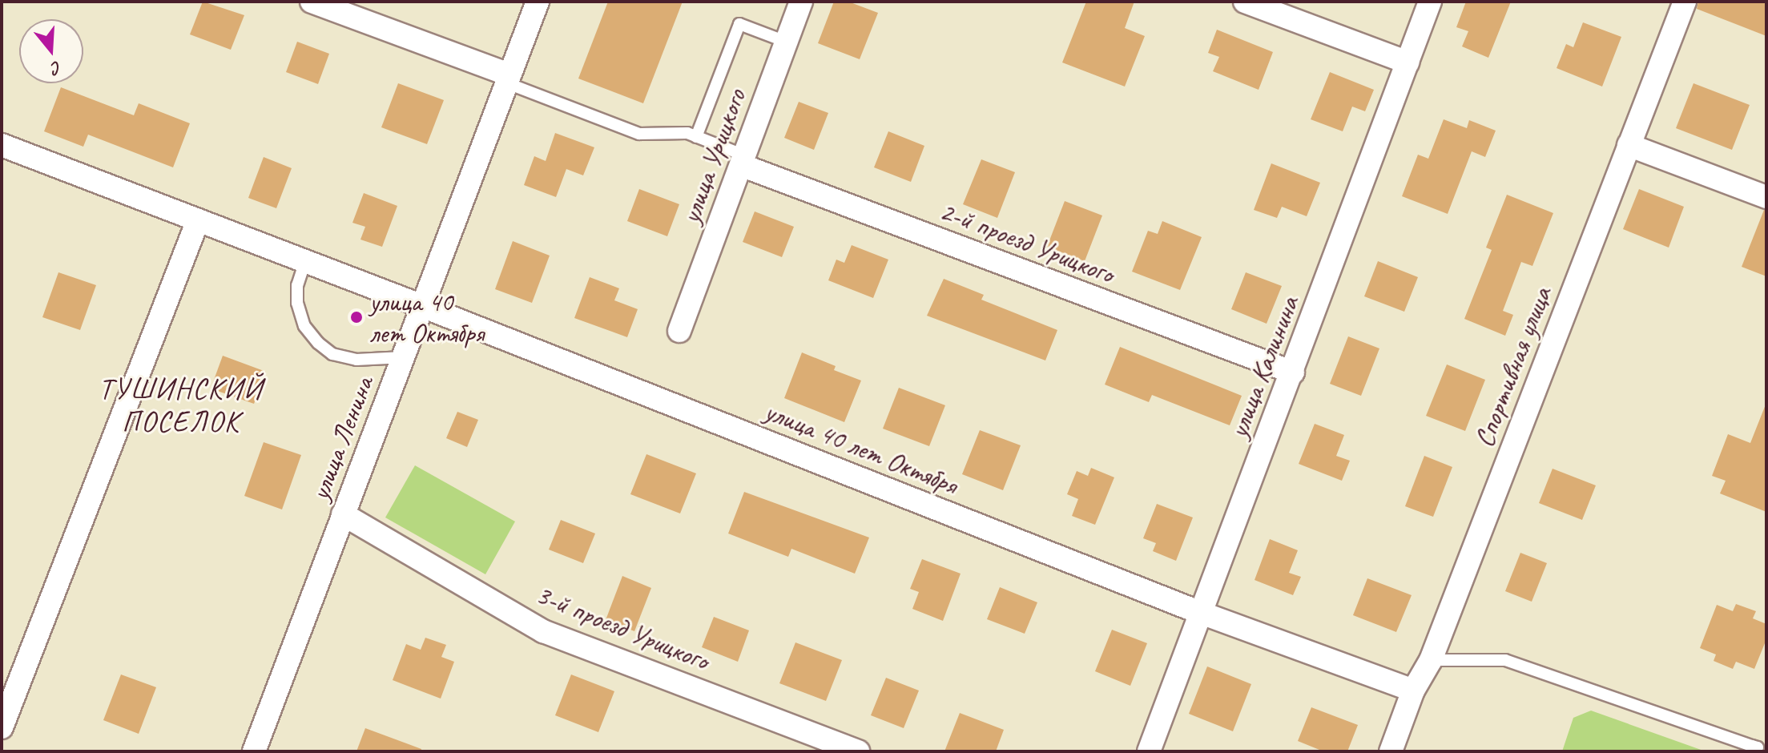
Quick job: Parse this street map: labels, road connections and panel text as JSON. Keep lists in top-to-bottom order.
{
  "streets": {
    "street": [
      "улица Урицкого",
      "2-й проезд Урицкого",
      "улица Калинина",
      "Спортивная улица",
      "улица Ленина",
      "улица 40 лет Октября",
      "3-й проезд Урицкого"
    ]
  },
  "crossings": [
    ["улица Урицкого", "2-й проезд Урицкого"],
    ["2-й проезд Урицкого", "улица Калинина"],
    ["улица Калинина", "улица 40 лет Октября"],
    ["Спортивная улица", "улица 40 лет Октября"],
    ["улица Ленина", "улица 40 лет Октября"],
    ["улица Ленина", "3-й проезд Урицкого"]
  ],
  "districts": ["ТУШИНСКИЙ ПОСЕЛОК"],
  "places": ["улица 40 лет Октября"],
  "north": "bottom"
}
